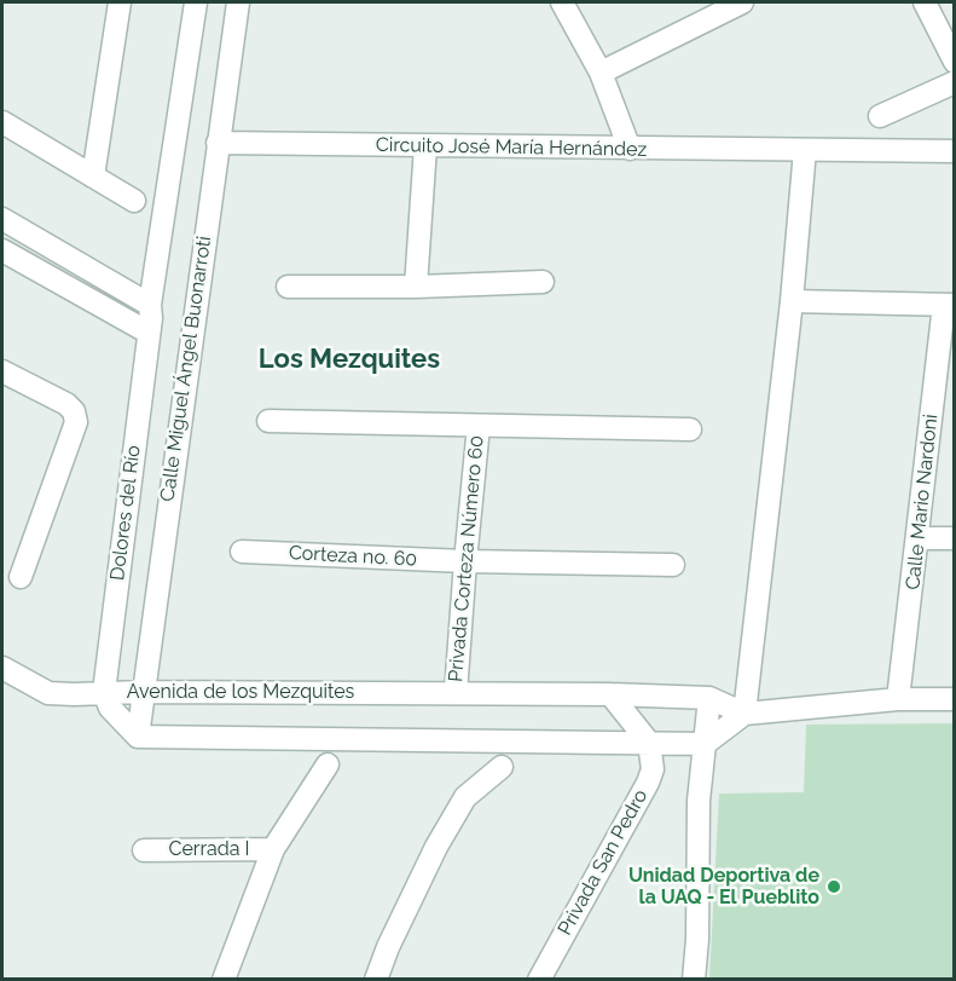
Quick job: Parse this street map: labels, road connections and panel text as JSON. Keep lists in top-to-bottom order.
{
  "streets": {
    "street": [
      "Circuito José María Hernández",
      "Calle Miguel Ángel Buonarroti",
      "Calle Mario Nardoni",
      "Dolores del Río",
      "Corteza no. 60",
      "Privada Corteza Número 60",
      "Avenida de los Mezquites",
      "Cerrada I",
      "Privada San Pedro"
    ]
  },
  "crossings": [
    ["Circuito José María Hernández", "Calle Miguel Ángel Buonarroti"],
    ["Calle Miguel Ángel Buonarroti", "Avenida de los Mezquites"],
    ["Calle Mario Nardoni", "Avenida de los Mezquites"],
    ["Dolores del Río", "Avenida de los Mezquites"],
    ["Corteza no. 60", "Privada Corteza Número 60"],
    ["Privada Corteza Número 60", "Avenida de los Mezquites"]
  ],
  "districts": ["Los Mezquites"],
  "places": ["Unidad Deportiva de la UAQ - El Pueblito"]
}
